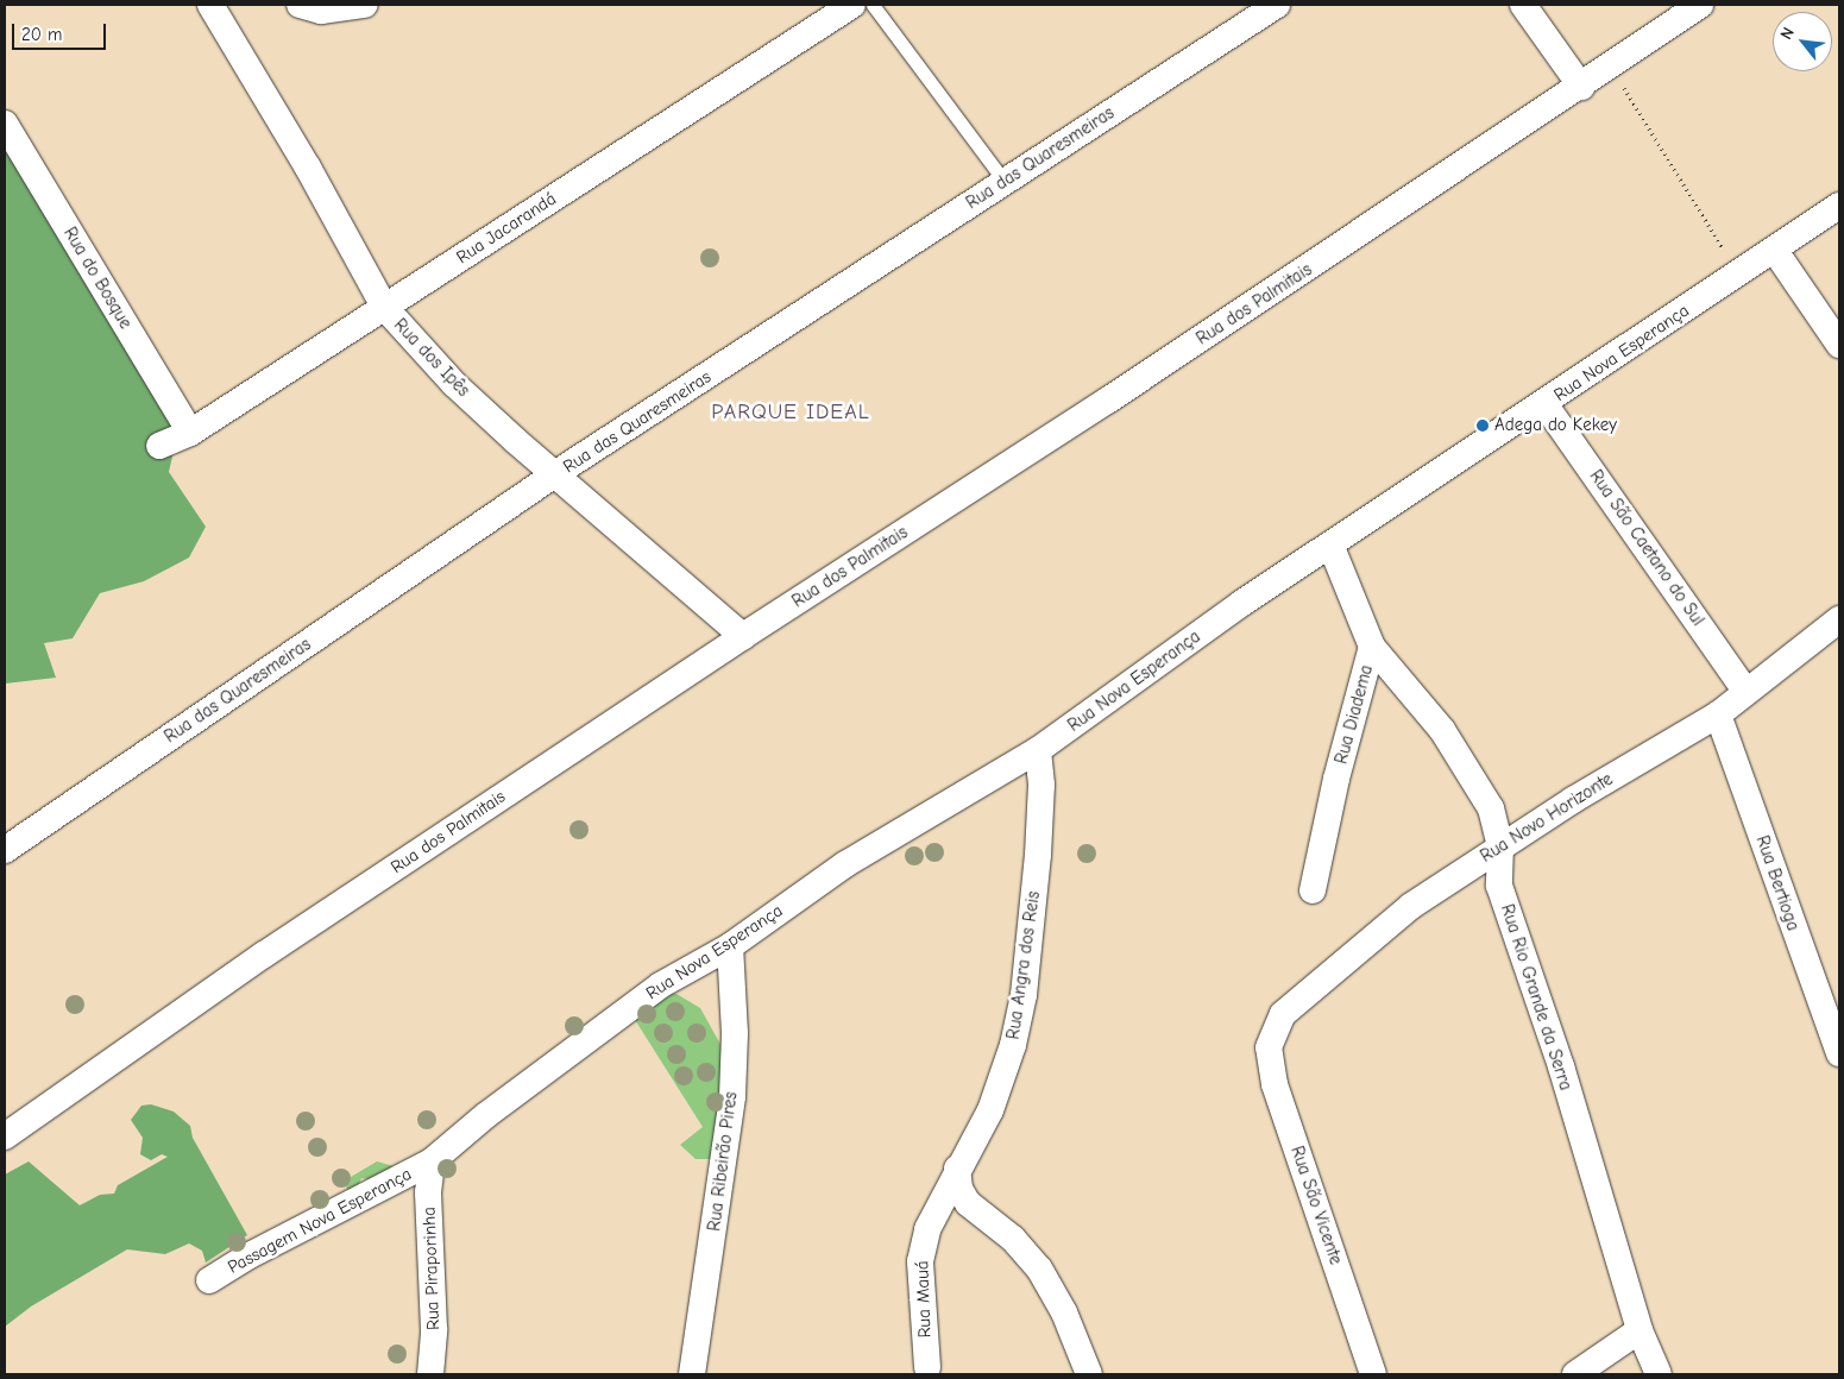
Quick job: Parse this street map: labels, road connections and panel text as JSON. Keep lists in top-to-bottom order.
{
  "streets": {
    "street": [
      "Rua das Quaresmeiras",
      "Rua Jacarandá",
      "Rua do Bosque",
      "Rua dos Palmitais",
      "Rua Nova Esperança",
      "Rua dos Ipês",
      "Rua São Caetano do Sul",
      "Rua Diadema",
      "Rua Novo Horizonte",
      "Rua Bertioga",
      "Rua Angra dos Reis",
      "Rua Rio Grande da Serra",
      "Rua Ribeirão Pires",
      "Rua São Vicente",
      "Passagem Nova Esperança",
      "Rua Piraporinha",
      "Rua Mauá"
    ]
  },
  "crossings": [
    ["Rua das Quaresmeiras", "Rua dos Ipês"],
    ["Rua Jacarandá", "Rua do Bosque"],
    ["Rua Jacarandá", "Rua dos Ipês"],
    ["Rua dos Palmitais", "Rua dos Ipês"],
    ["Rua Nova Esperança", "Rua São Caetano do Sul"],
    ["Rua Nova Esperança", "Rua Diadema"],
    ["Rua Nova Esperança", "Rua Angra dos Reis"],
    ["Rua Nova Esperança", "Rua Ribeirão Pires"],
    ["Rua Nova Esperança", "Passagem Nova Esperança"],
    ["Rua Nova Esperança", "Rua Piraporinha"],
    ["Rua São Caetano do Sul", "Rua Novo Horizonte"],
    ["Rua Diadema", "Rua Rio Grande da Serra"],
    ["Rua Novo Horizonte", "Rua Bertioga"],
    ["Rua Novo Horizonte", "Rua Rio Grande da Serra"],
    ["Rua Novo Horizonte", "Rua São Vicente"],
    ["Rua Angra dos Reis", "Rua Mauá"],
    ["Passagem Nova Esperança", "Rua Piraporinha"]
  ],
  "districts": ["PARQUE IDEAL"],
  "places": ["Adega do Kekey"],
  "scale_bar": "20 m",
  "north": "top left"
}
